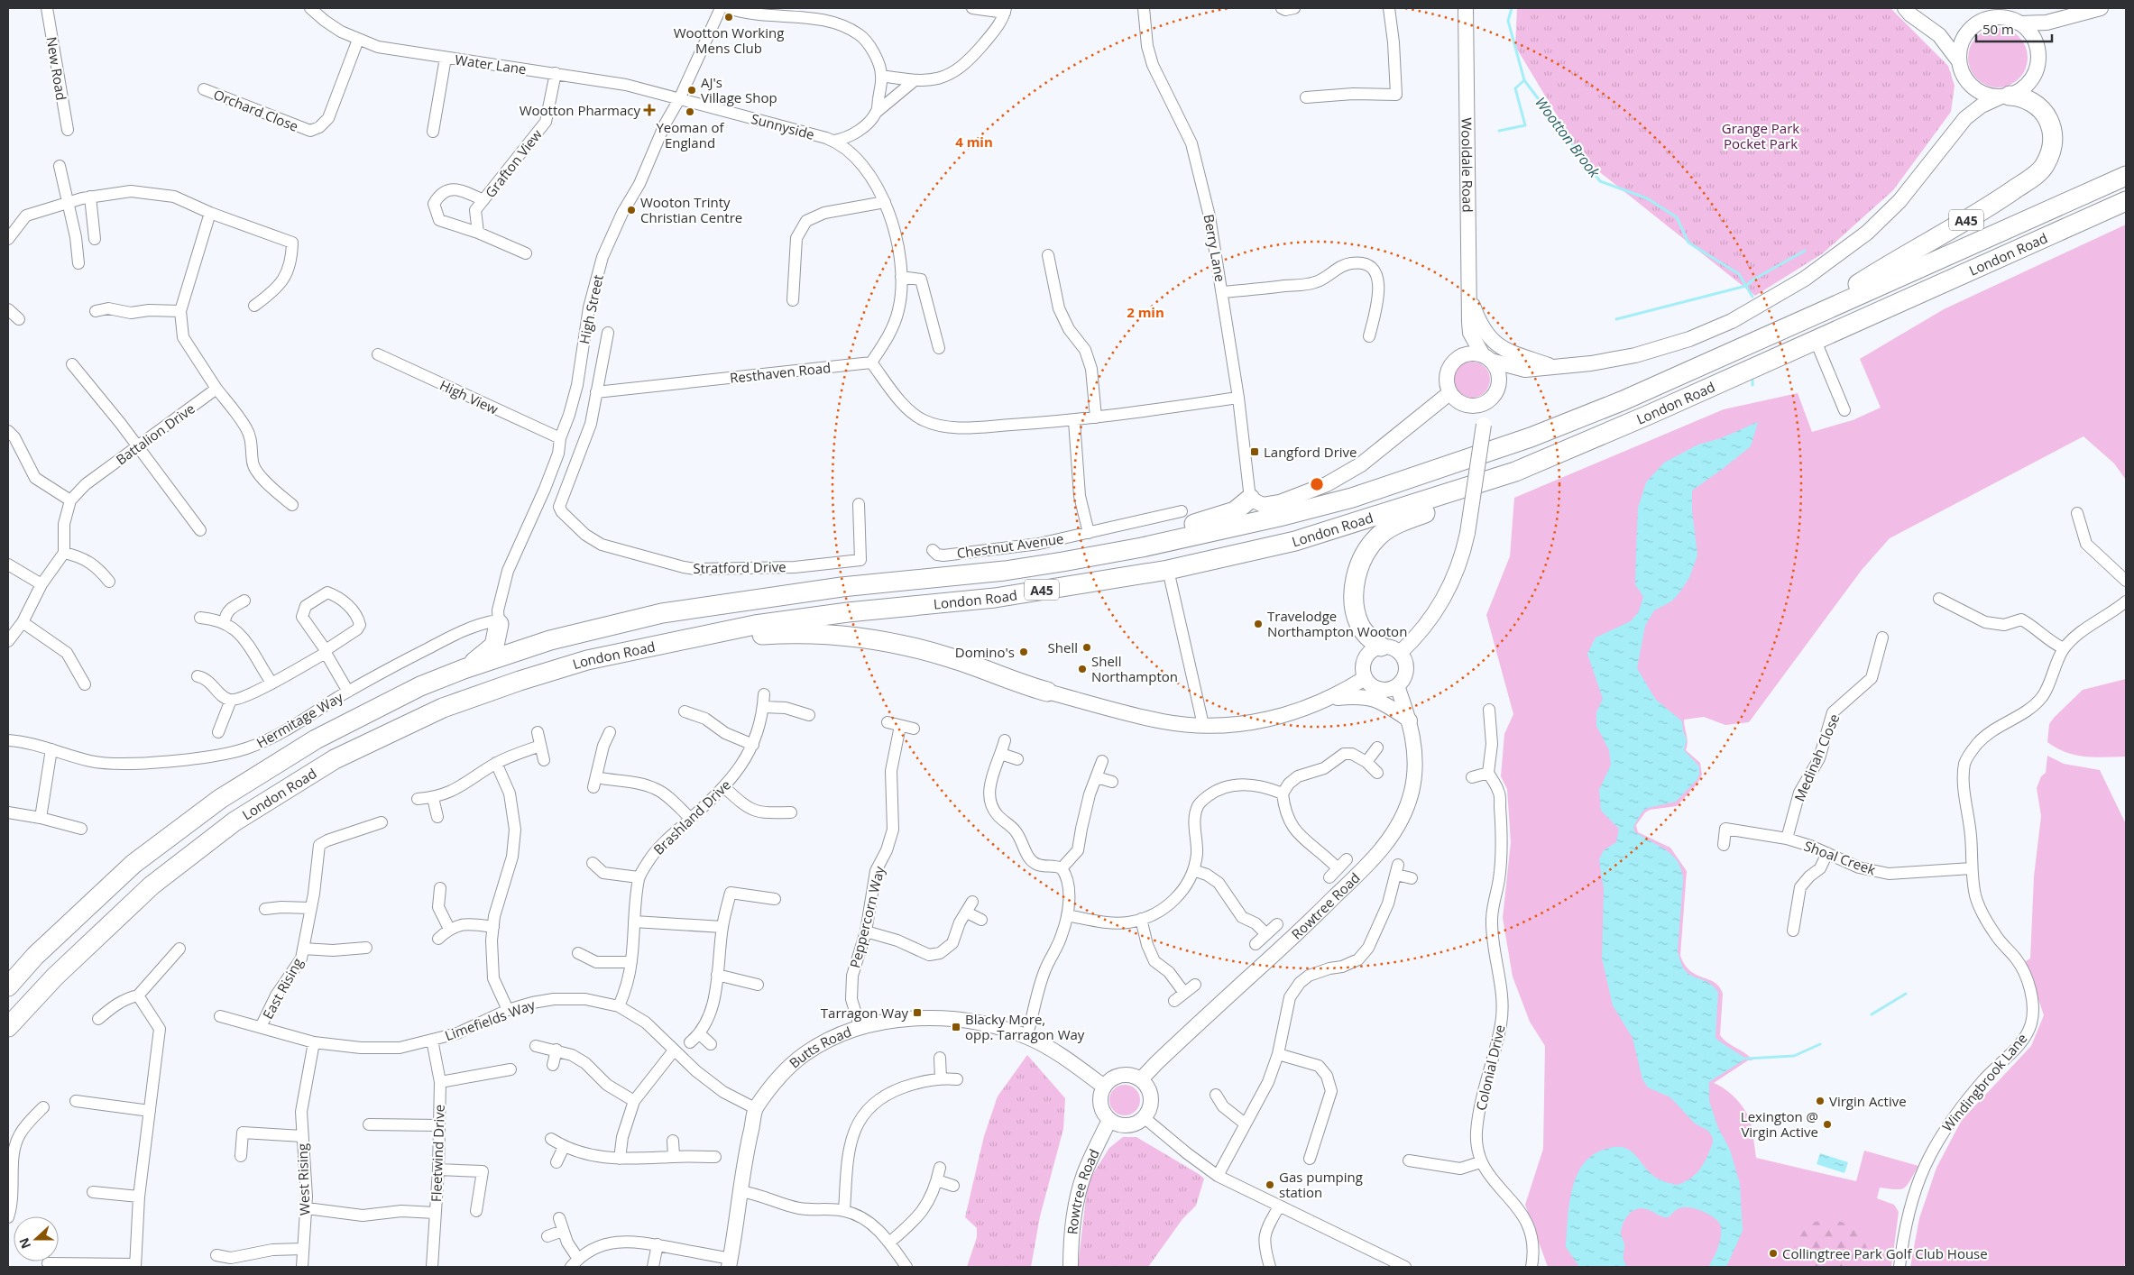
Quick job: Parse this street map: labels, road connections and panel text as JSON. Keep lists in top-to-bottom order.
{
  "streets": {
    "highway": ["A45", "London Road"],
    "street": [
      "Water Lane",
      "New Road",
      "Orchard Close",
      "Sunnyside",
      "Grafton View",
      "Wooldale Road",
      "Berry Lane",
      "High Street",
      "Resthaven Road",
      "High View",
      "Battalion Drive",
      "Chestnut Avenue",
      "Stratford Drive",
      "Hermitage Way",
      "Medinah Close",
      "Brashland Drive",
      "Shoal Creek",
      "Rowtree Road",
      "Peppercorn Way",
      "East Rising",
      "Limefields Way",
      "Butts Road",
      "Colonial Drive",
      "Windingbrook Lane",
      "Fleetwind Drive",
      "West Rising"
    ]
  },
  "crossings": [
    ["Water Lane", "Orchard Close"],
    ["Water Lane", "Sunnyside"],
    ["Water Lane", "Grafton View"],
    ["Water Lane", "High Street"],
    ["Sunnyside", "High Street"],
    ["A45", "London Road"],
    ["High Street", "High View"],
    ["High Street", "Hermitage Way"],
    ["Resthaven Road", "Stratford Drive"],
    ["Medinah Close", "Shoal Creek"],
    ["Brashland Drive", "Limefields Way"],
    ["Shoal Creek", "Windingbrook Lane"],
    ["Rowtree Road", "Butts Road"],
    ["Peppercorn Way", "Butts Road"],
    ["East Rising", "Limefields Way"],
    ["Limefields Way", "Butts Road"],
    ["Limefields Way", "Fleetwind Drive"],
    ["Limefields Way", "West Rising"]
  ],
  "water": ["Wootton Brook"],
  "parks": ["Grange Park Pocket Park"],
  "places": {
    "other": [
      "Wootton Working Mens Club",
      "AJ's Village Shop",
      "Yeoman of England",
      "Wooton Trinty Christian Centre",
      "Travelodge Northampton Wooton",
      "Shell",
      "Domino's",
      "Shell Northampton",
      "Virgin Active",
      "Lexington @ Virgin Active",
      "Gas pumping station",
      "Collingtree Park Golf Club House"
    ],
    "health": ["Wootton Pharmacy"],
    "transit": ["Langford Drive", "Tarragon Way", "Blacky More, opp. Tarragon Way"]
  },
  "scale_bar": "50 m",
  "north": "left",
  "rings": ["4 min", "2 min"]
}
